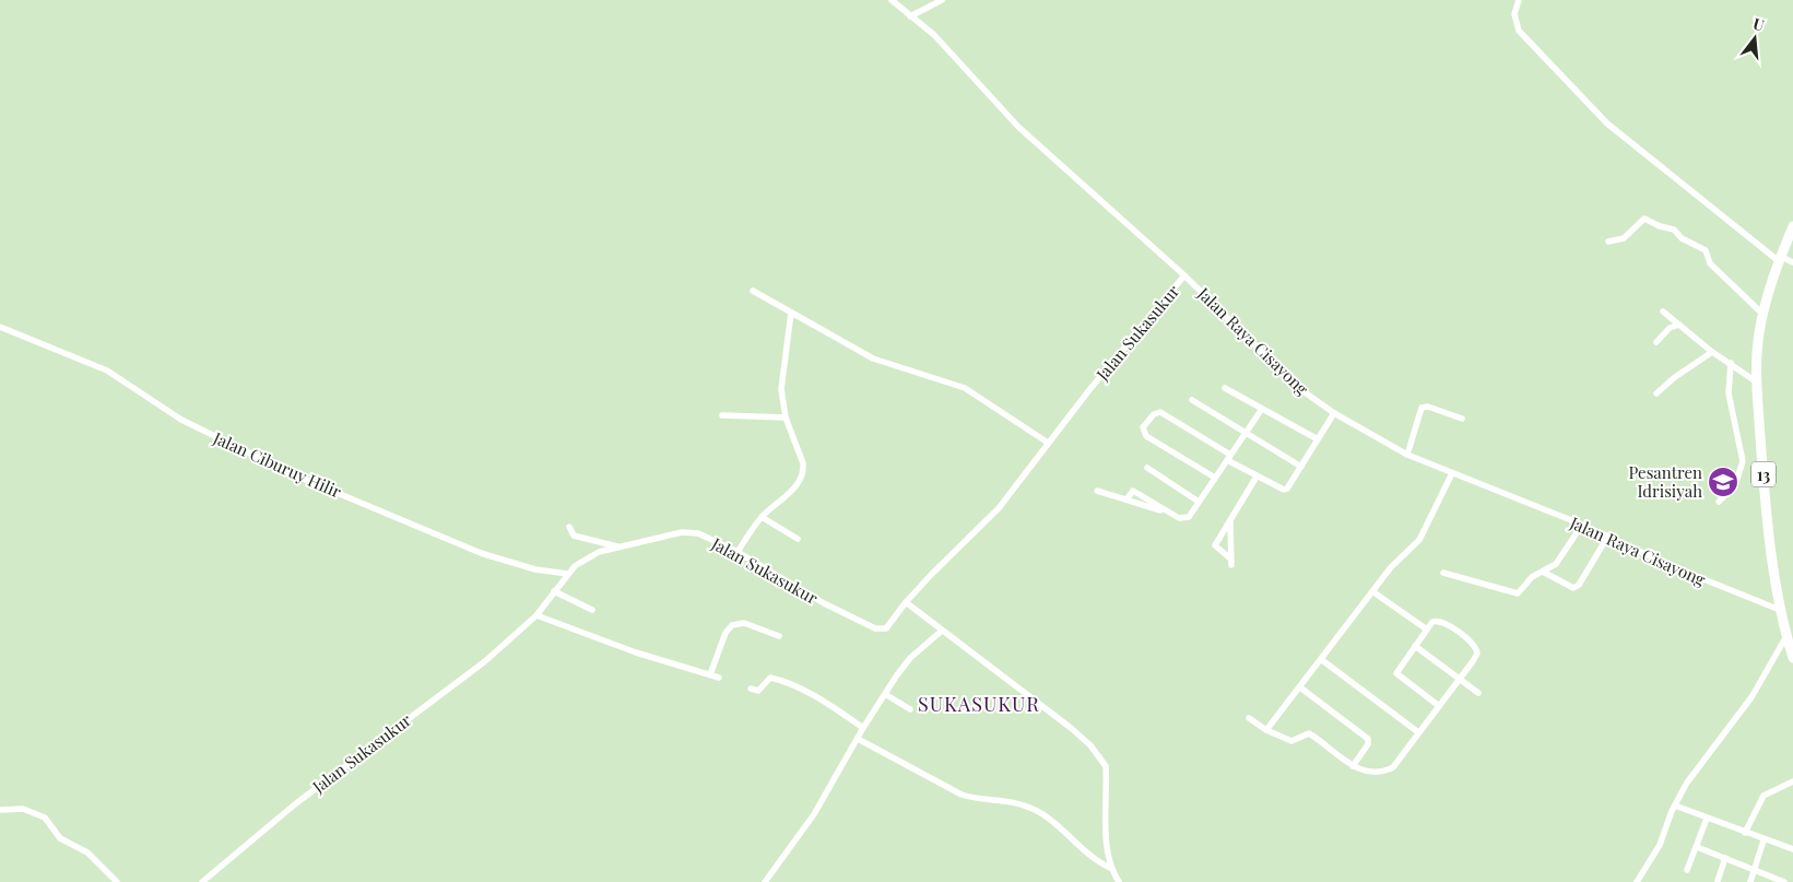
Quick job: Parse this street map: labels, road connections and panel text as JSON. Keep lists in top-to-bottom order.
{
  "streets": {
    "highway": ["13"],
    "street": ["Jalan Sukasukur", "Jalan Raya Cisayong", "Jalan Ciburuy Hilir"]
  },
  "crossings": [
    ["Jalan Sukasukur", "Jalan Raya Cisayong"],
    ["Jalan Sukasukur", "Jalan Ciburuy Hilir"],
    ["Jalan Raya Cisayong", "13"]
  ],
  "districts": ["SUKASUKUR"],
  "places": {
    "school or university": ["Pesantren Idrisiyah"]
  },
  "north": "top"
}
